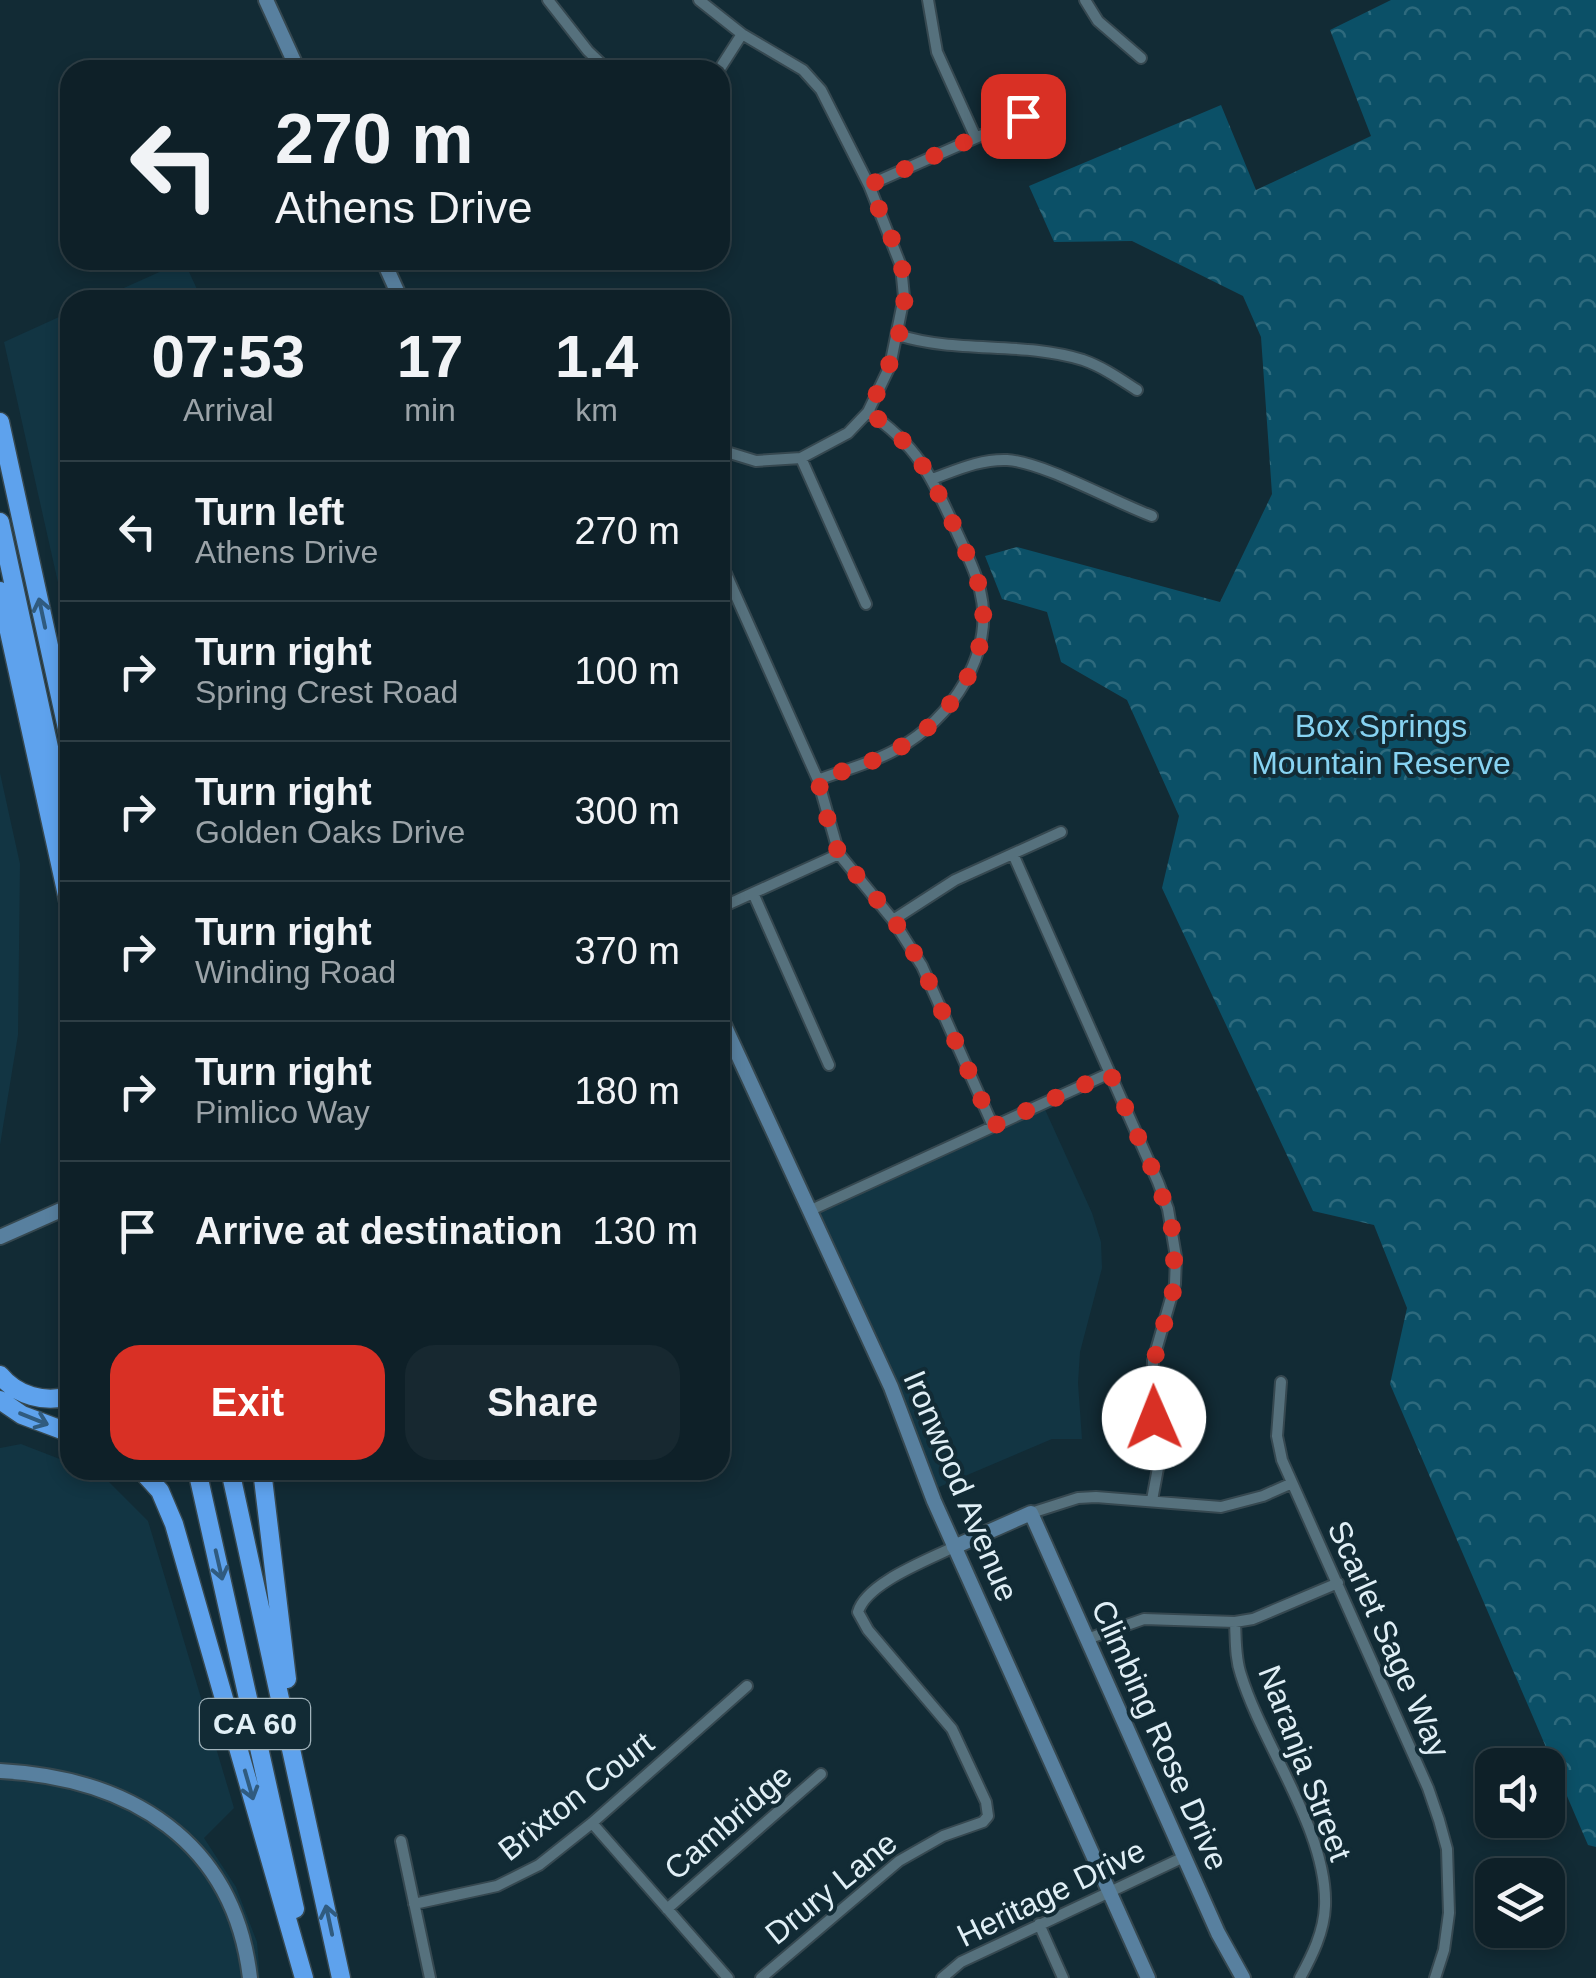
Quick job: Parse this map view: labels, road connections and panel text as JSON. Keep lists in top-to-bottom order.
{
  "streets": {
    "highway": ["CA 60"],
    "main road": ["Ironwood Avenue", "Climbing Rose Drive"],
    "street": [
      "Scarlet Sage Way",
      "Naranja Street",
      "Brixton Court",
      "Cambridge",
      "Drury Lane",
      "Heritage Drive"
    ]
  },
  "crossings": [
    ["Ironwood Avenue", "Drury Lane"],
    ["Ironwood Avenue", "Heritage Drive"],
    ["Climbing Rose Drive", "Heritage Drive"]
  ],
  "parks": ["Box Springs Mountain Reserve"],
  "page": {
    "turn": ["270 m", "Athens Drive"],
    "eta": [
      "07:53",
      "Arrival",
      "17",
      "min",
      "1.4",
      "km"
    ],
    "list": [
      {
        "name": "Turn left",
        "note": "Athens Drive",
        "value": "270 m"
      },
      {
        "name": "Turn right",
        "note": "Spring Crest Road",
        "value": "100 m"
      },
      {
        "name": "Turn right",
        "note": "Golden Oaks Drive",
        "value": "300 m"
      },
      {
        "name": "Turn right",
        "note": "Winding Road",
        "value": "370 m"
      },
      {
        "name": "Turn right",
        "note": "Pimlico Way",
        "value": "180 m"
      },
      {
        "name": "Arrive at destination",
        "value": "130 m"
      }
    ],
    "buttons": ["Exit", "Share"]
  }
}
